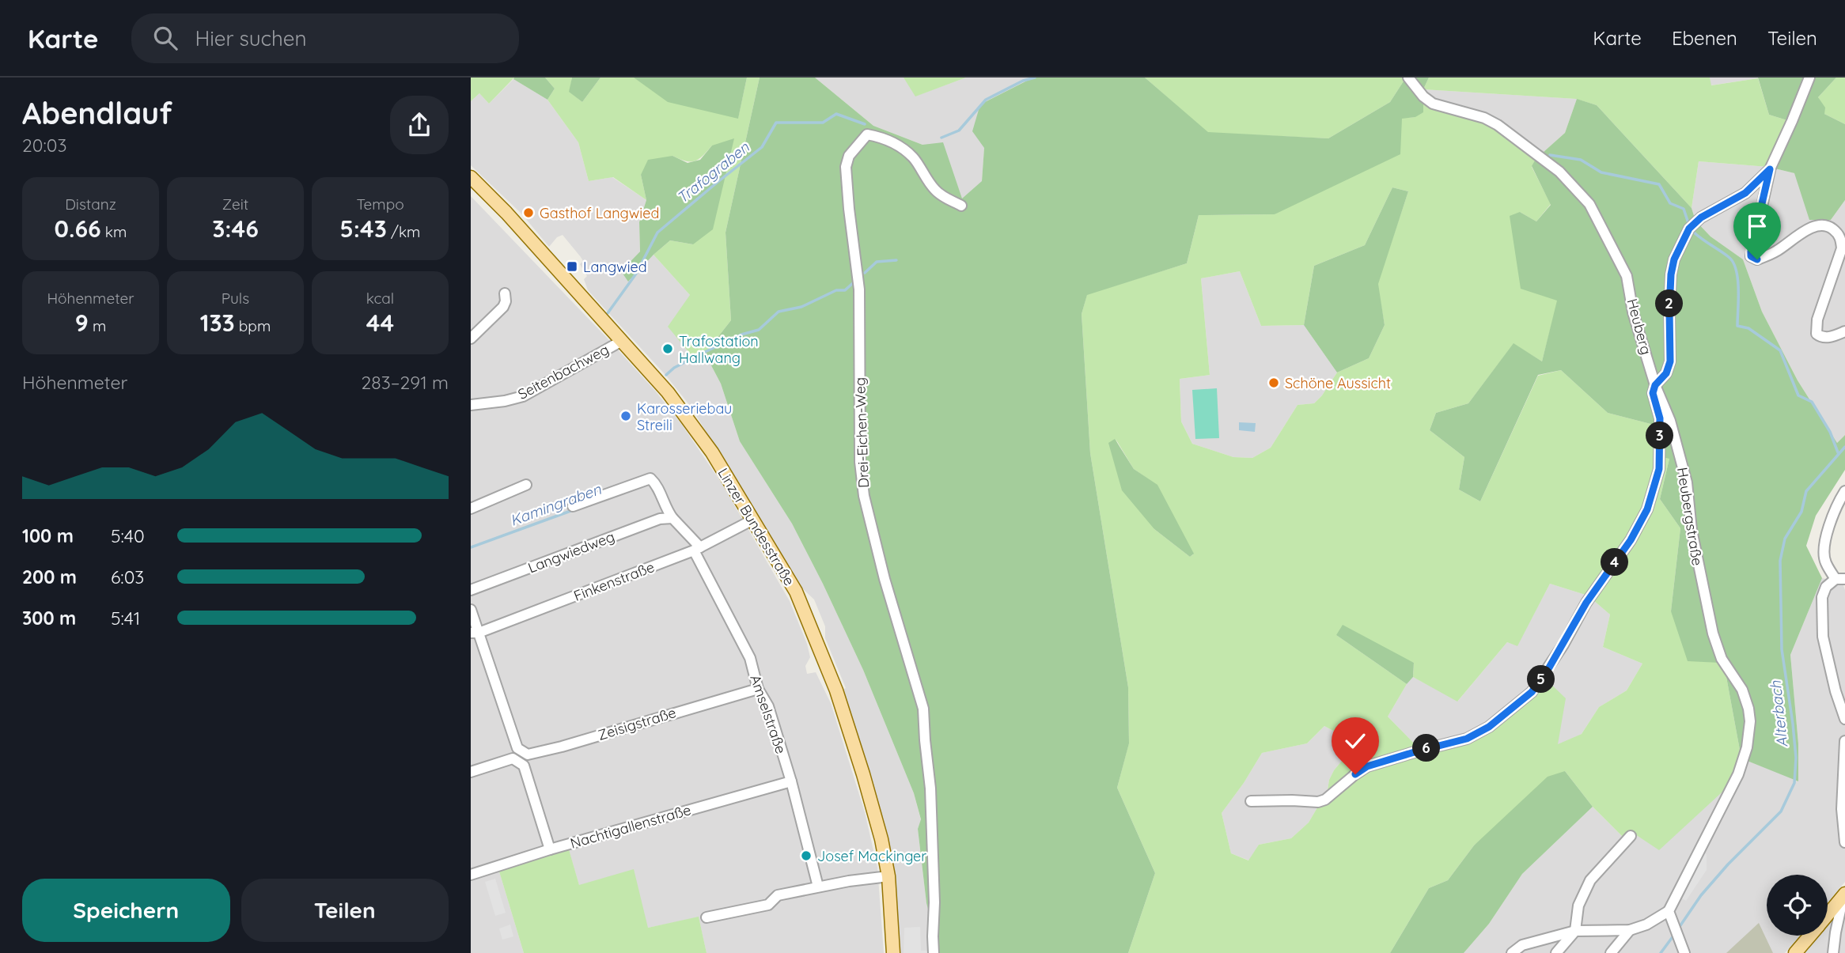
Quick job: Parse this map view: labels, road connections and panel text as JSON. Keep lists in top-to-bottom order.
{
  "streets": {
    "main road": ["Linzer Bundesstraße"],
    "street": [
      "Heuberg",
      "Seitenbachweg",
      "Drei-Eichen-Weg",
      "Heubergstraße",
      "Langwiedweg",
      "Finkenstraße",
      "Amselstraße",
      "Zeisigstraße",
      "Nachtigallenstraße"
    ]
  },
  "crossings": [
    ["Heuberg", "Heubergstraße"],
    ["Seitenbachweg", "Linzer Bundesstraße"],
    ["Linzer Bundesstraße", "Finkenstraße"],
    ["Finkenstraße", "Amselstraße"],
    ["Finkenstraße", "Zeisigstraße"],
    ["Amselstraße", "Zeisigstraße"],
    ["Amselstraße", "Nachtigallenstraße"]
  ],
  "water": ["Trafograben", "Kamingraben", "Alterbach"],
  "places": {
    "other": [
      "Gasthof Langwied",
      "Trafostation Hallwang",
      "Schöne Aussicht",
      "Karosseriebau Streili",
      "Josef Mackinger"
    ],
    "transit": ["Langwied"]
  },
  "page": {
    "header": "Karte",
    "search": "Hier suchen",
    "nav": ["Karte", "Ebenen", "Teilen"],
    "heading": ["Abendlauf", "20:03"],
    "stats": [
      ["Distanz", "0.66 km"],
      ["Zeit", "3:46"],
      ["Tempo", "5:43 /km"],
      ["Höhenmeter", "9 m"],
      ["Puls", "133 bpm"],
      ["kcal", "44"]
    ],
    "pins": [
      "2",
      "3",
      "4",
      "5",
      "6"
    ],
    "chart": ["Höhenmeter", "283–291 m"],
    "list": [
      {
        "name": "100 m",
        "note": "5:40"
      },
      {
        "name": "200 m",
        "note": "6:03"
      },
      {
        "name": "300 m",
        "note": "5:41"
      }
    ],
    "buttons": ["Speichern", "Teilen"]
  }
}
